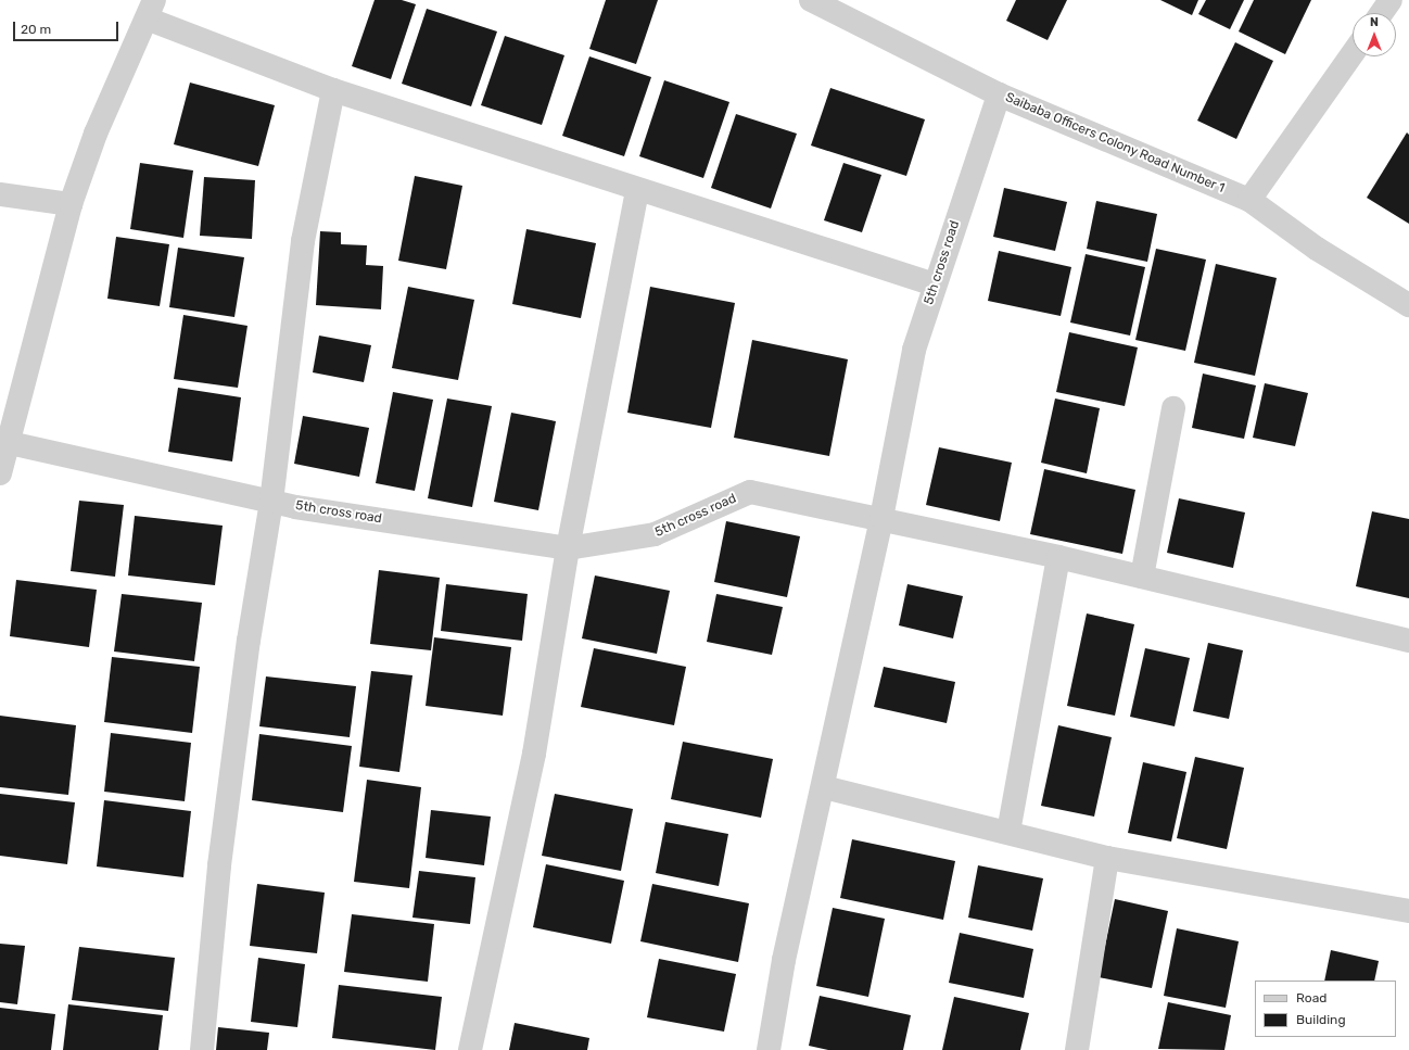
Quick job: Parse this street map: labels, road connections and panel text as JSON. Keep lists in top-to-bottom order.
{
  "streets": {
    "street": ["Saibaba Officers Colony Road Number 1", "5th cross road"]
  },
  "crossings": [
    ["Saibaba Officers Colony Road Number 1", "5th cross road"]
  ],
  "legend": ["Road", "Building"],
  "scale_bar": "20 m",
  "north": "top"
}
